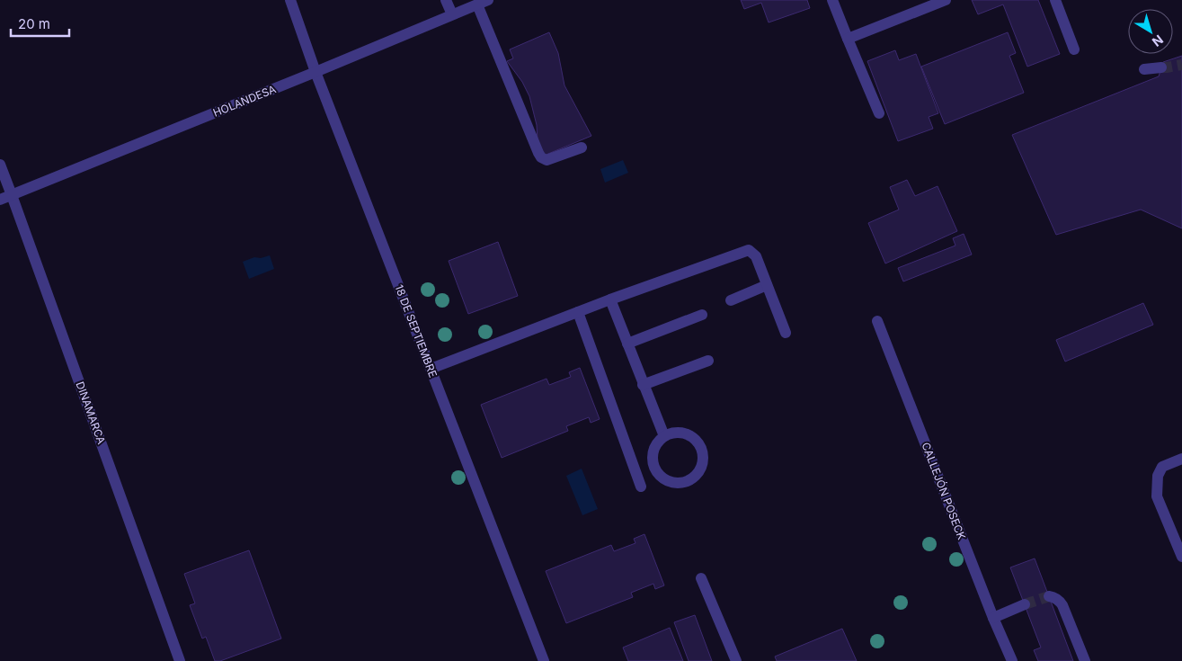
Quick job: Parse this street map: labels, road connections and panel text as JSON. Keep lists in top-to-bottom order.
{
  "streets": {
    "street": [
      "HOLANDESA",
      "18 DE SEPTIEMBRE",
      "DINAMARCA",
      "CALLEJÓN POSECK"
    ]
  },
  "crossings": [
    ["HOLANDESA", "18 DE SEPTIEMBRE"],
    ["HOLANDESA", "DINAMARCA"]
  ],
  "scale_bar": "20 m",
  "north": "bottom right"
}
